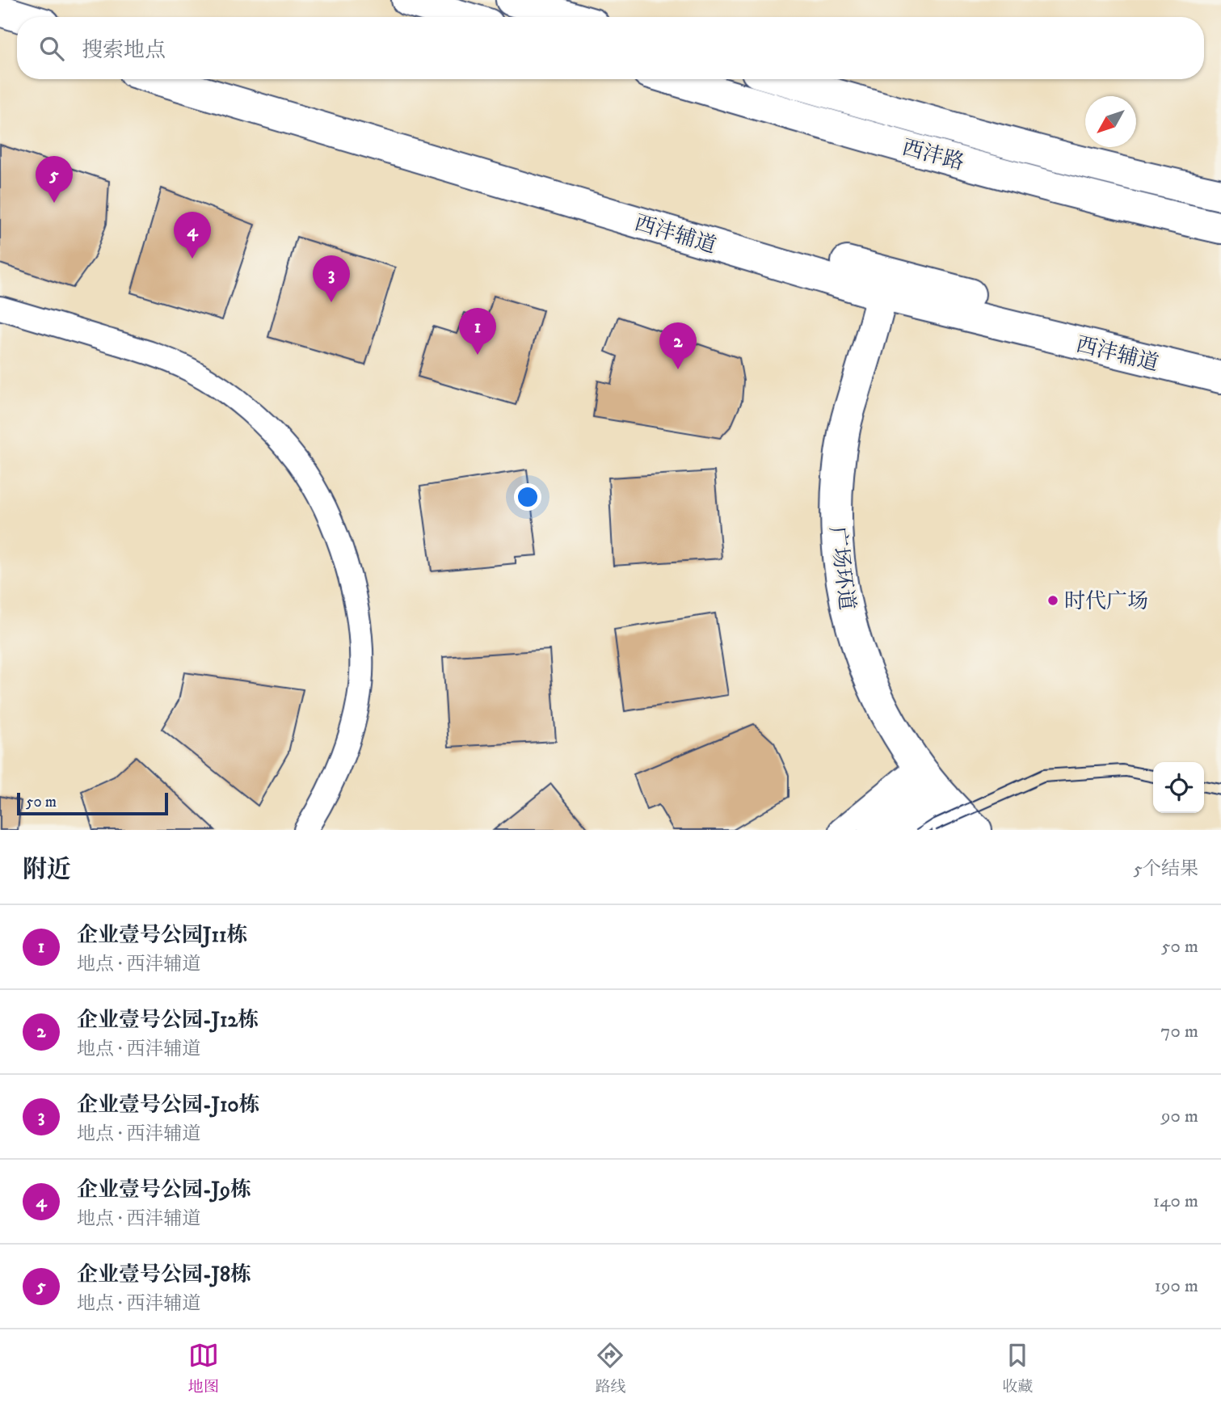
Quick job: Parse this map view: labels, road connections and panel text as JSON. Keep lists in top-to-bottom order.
{
  "streets": {
    "main road": ["西沣路", "西沣辅道", "广场环道"]
  },
  "crossings": [
    ["西沣辅道", "广场环道"]
  ],
  "places": ["时代广场"],
  "scale_bar": "50 m",
  "north": "bottom left",
  "page": {
    "search": "搜索地点",
    "pins": [
      "5",
      "4",
      "3",
      "1",
      "2"
    ],
    "scale": "50 m",
    "heading": ["附近", "5个结果"],
    "list": [
      {
        "mark": "1",
        "name": "企业壹号公园J11栋",
        "note": "地点 · 西沣辅道",
        "value": "50 m"
      },
      {
        "mark": "2",
        "name": "企业壹号公园-J12栋",
        "note": "地点 · 西沣辅道",
        "value": "70 m"
      },
      {
        "mark": "3",
        "name": "企业壹号公园-J10栋",
        "note": "地点 · 西沣辅道",
        "value": "90 m"
      },
      {
        "mark": "4",
        "name": "企业壹号公园-J9栋",
        "note": "地点 · 西沣辅道",
        "value": "140 m"
      },
      {
        "mark": "5",
        "name": "企业壹号公园-J8栋",
        "note": "地点 · 西沣辅道",
        "value": "190 m"
      }
    ],
    "nav": ["地图", "路线", "收藏"]
  }
}
